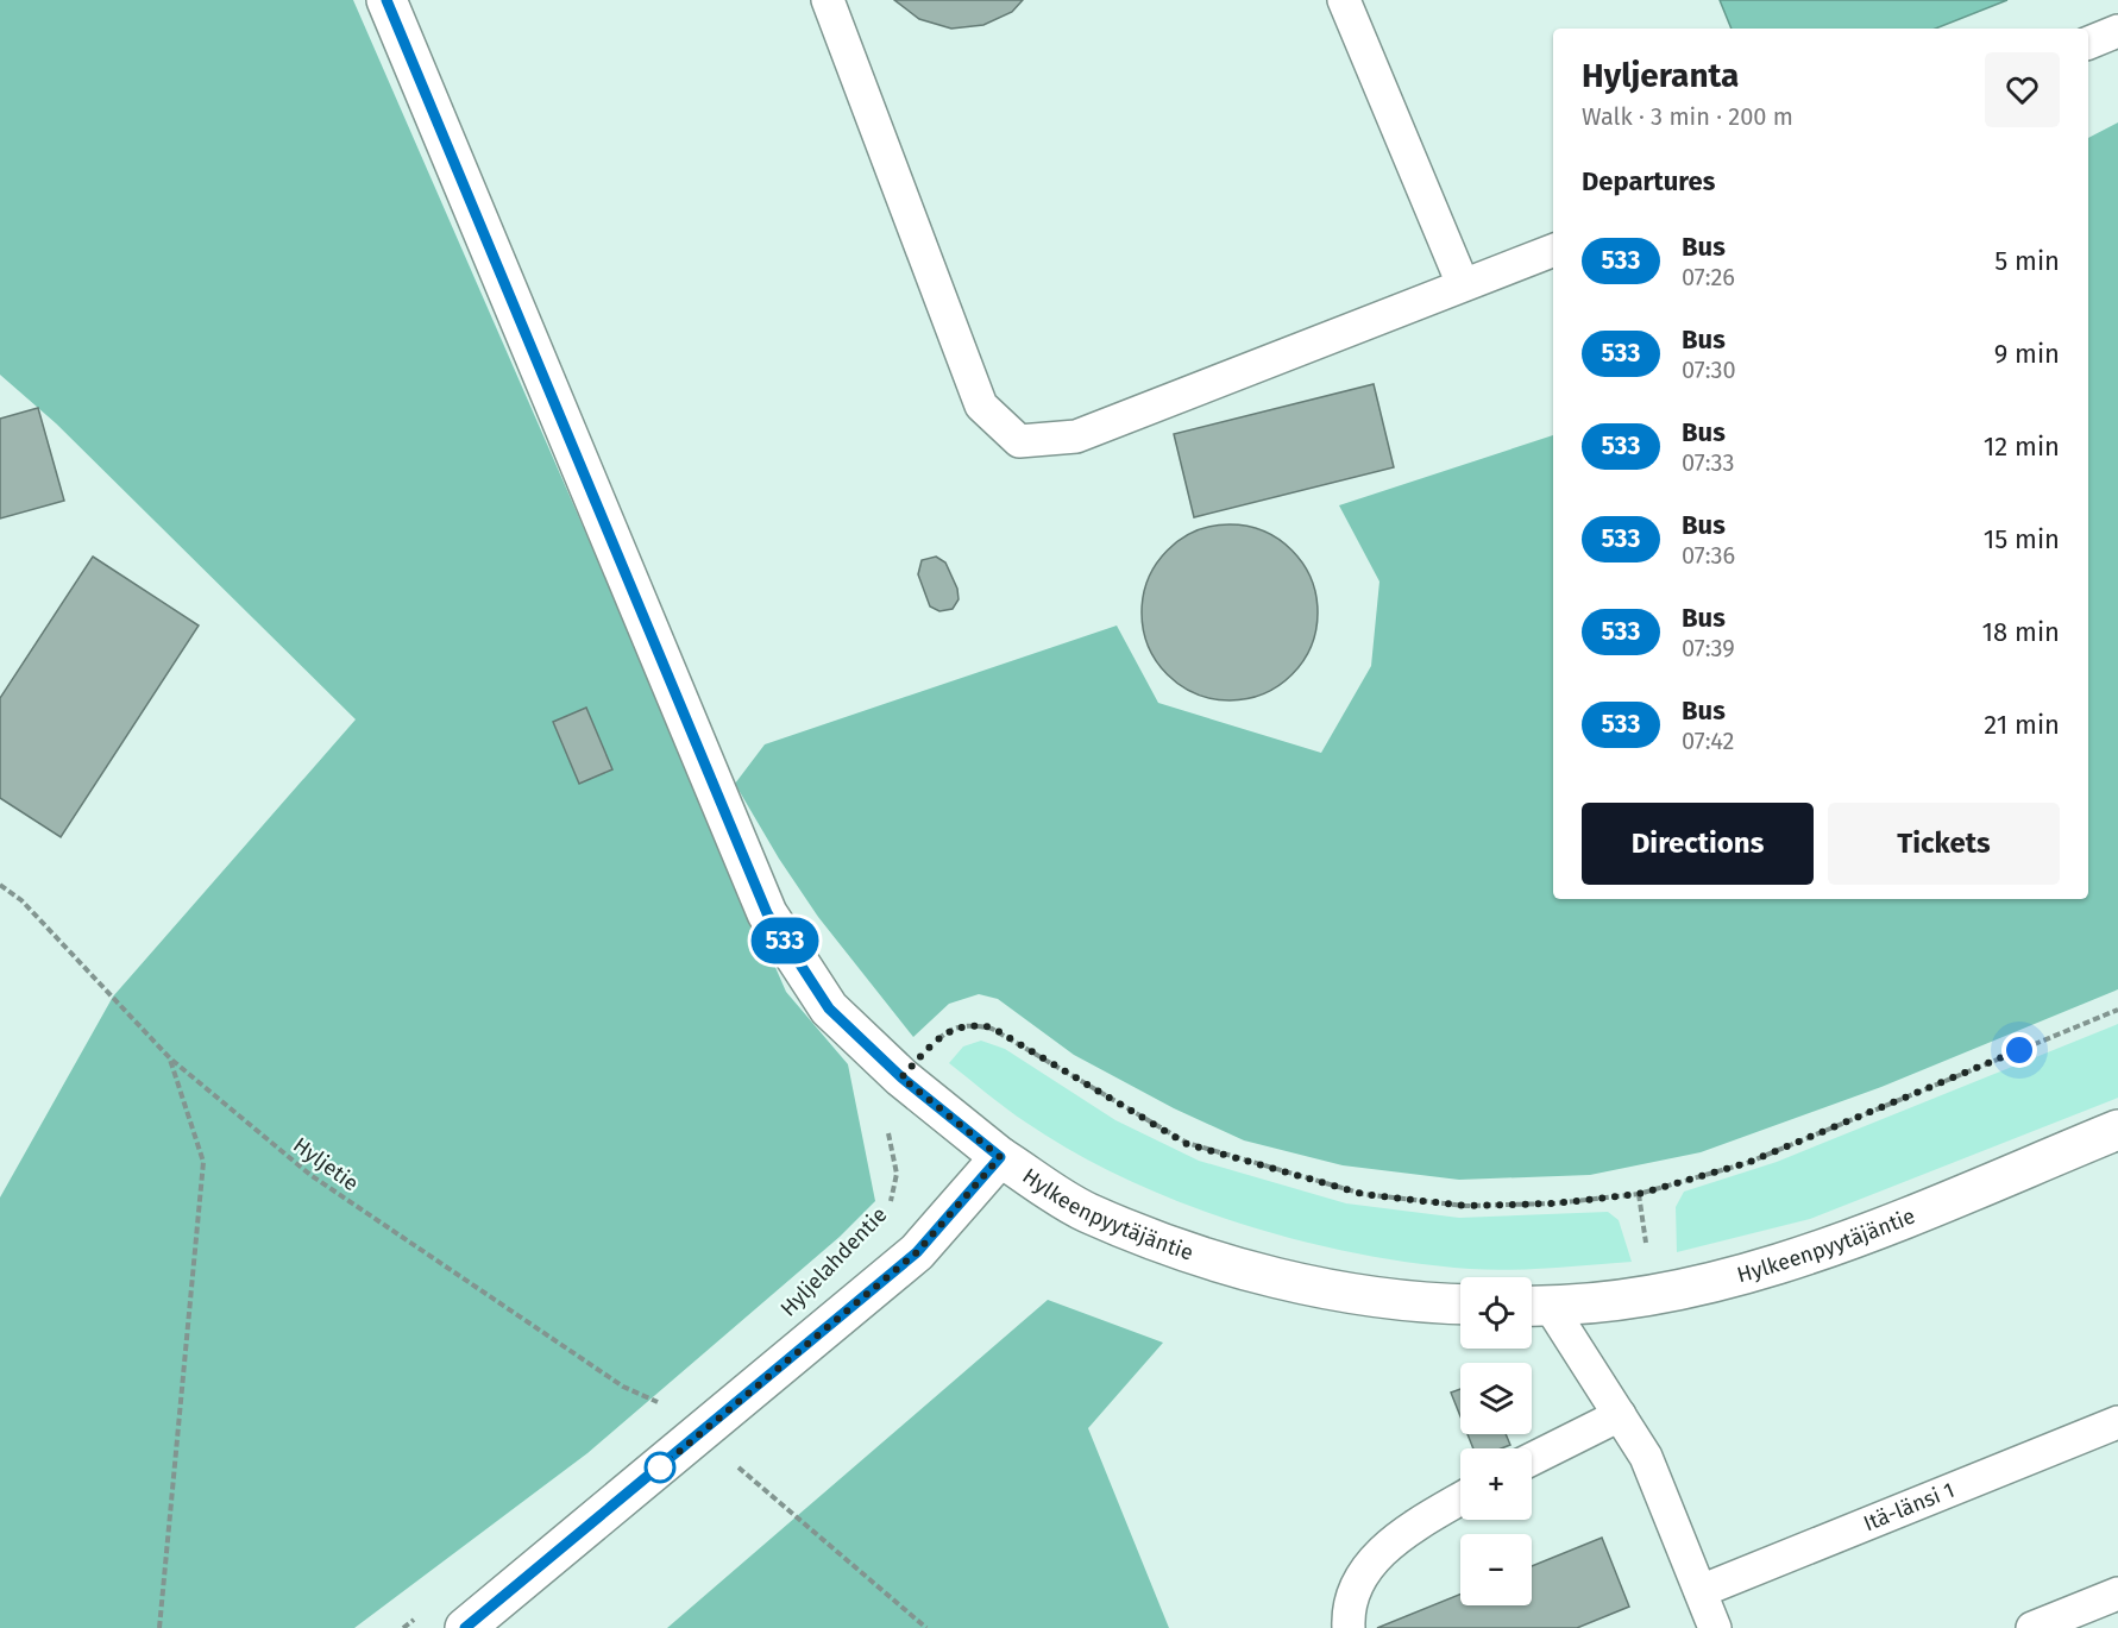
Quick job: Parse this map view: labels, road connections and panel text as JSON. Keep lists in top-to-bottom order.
{
  "streets": {
    "street": ["Hylkeenpyytäjäntie", "Hyljelahdentie"],
    "lane": ["Itä-länsi 1"],
    "path": ["Hyljetie"]
  },
  "crossings": [
    ["Hylkeenpyytäjäntie", "Hyljelahdentie"]
  ],
  "lines": ["bus line 533"],
  "page": {
    "on_map": "533",
    "heading": [
      ["Hyljeranta", "Walk · 3 min · 200 m"],
      "Departures"
    ],
    "list": [
      {
        "mark": "533",
        "name": "Bus",
        "note": "07:26",
        "value": "5 min"
      },
      {
        "mark": "533",
        "name": "Bus",
        "note": "07:30",
        "value": "9 min"
      },
      {
        "mark": "533",
        "name": "Bus",
        "note": "07:33",
        "value": "12 min"
      },
      {
        "mark": "533",
        "name": "Bus",
        "note": "07:36",
        "value": "15 min"
      },
      {
        "mark": "533",
        "name": "Bus",
        "note": "07:39",
        "value": "18 min"
      },
      {
        "mark": "533",
        "name": "Bus",
        "note": "07:42",
        "value": "21 min"
      }
    ],
    "buttons": ["Directions", "Tickets"],
    "map_buttons": ["+", "−"]
  }
}
